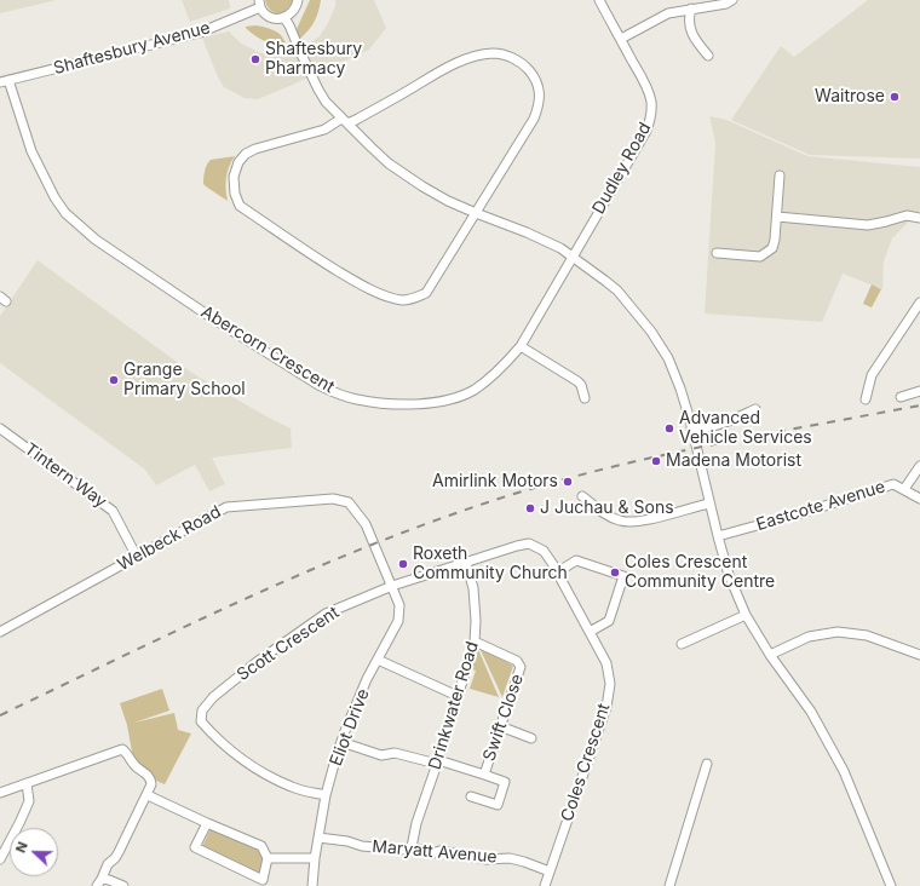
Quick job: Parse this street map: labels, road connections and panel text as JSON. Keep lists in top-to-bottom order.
{
  "streets": {
    "street": [
      "Shaftesbury Avenue",
      "Dudley Road",
      "Abercorn Crescent",
      "Tintern Way",
      "Eastcote Avenue",
      "Welbeck Road",
      "Scott Crescent",
      "Drinkwater Road",
      "Swift Close",
      "Eliot Drive",
      "Coles Crescent",
      "Maryatt Avenue"
    ]
  },
  "crossings": [
    ["Shaftesbury Avenue", "Abercorn Crescent"],
    ["Dudley Road", "Abercorn Crescent"],
    ["Tintern Way", "Welbeck Road"],
    ["Welbeck Road", "Scott Crescent"],
    ["Welbeck Road", "Eliot Drive"],
    ["Welbeck Road", "Coles Crescent"],
    ["Scott Crescent", "Eliot Drive"],
    ["Scott Crescent", "Coles Crescent"],
    ["Drinkwater Road", "Swift Close"],
    ["Drinkwater Road", "Coles Crescent"],
    ["Drinkwater Road", "Maryatt Avenue"],
    ["Swift Close", "Eliot Drive"],
    ["Eliot Drive", "Coles Crescent"],
    ["Eliot Drive", "Maryatt Avenue"],
    ["Coles Crescent", "Maryatt Avenue"]
  ],
  "places": [
    "Shaftesbury Pharmacy",
    "Waitrose",
    "Grange Primary School",
    "Advanced Vehicle Services",
    "Madena Motorist",
    "Amirlink Motors",
    "J Juchau & Sons",
    "Roxeth Community Church",
    "Coles Crescent Community Centre"
  ],
  "north": "left"
}
